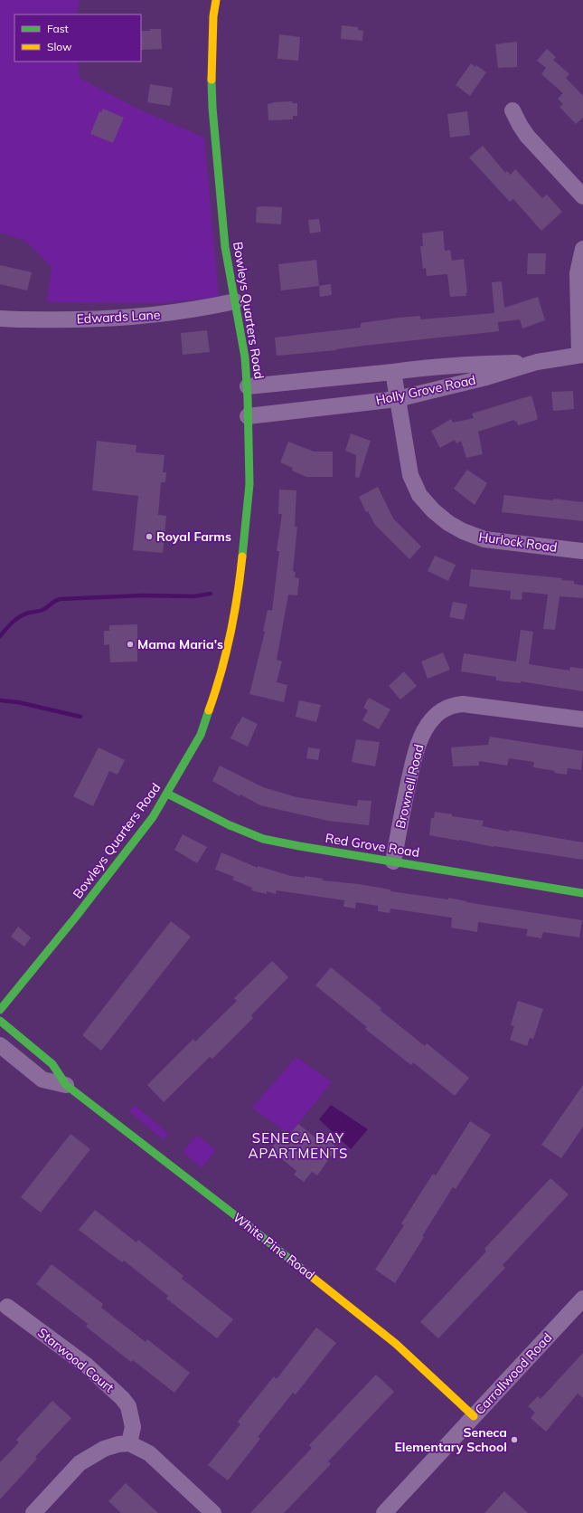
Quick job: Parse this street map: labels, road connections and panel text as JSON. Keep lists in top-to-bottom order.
{
  "streets": {
    "street": [
      "Bowleys Quarters Road",
      "Edwards Lane",
      "Holly Grove Road",
      "Hurlock Road",
      "Brownell Road",
      "Red Grove Road",
      "White Pine Road",
      "Starwood Court",
      "Carrollwood Road"
    ]
  },
  "crossings": [
    ["Bowleys Quarters Road", "Edwards Lane"],
    ["Bowleys Quarters Road", "Holly Grove Road"],
    ["Bowleys Quarters Road", "Red Grove Road"],
    ["Holly Grove Road", "Hurlock Road"],
    ["Brownell Road", "Red Grove Road"],
    ["White Pine Road", "Carrollwood Road"]
  ],
  "districts": ["SENECA BAY APARTMENTS"],
  "places": ["Royal Farms", "Mama Maria's", "Seneca Elementary School"],
  "legend": ["Fast", "Slow"]
}
